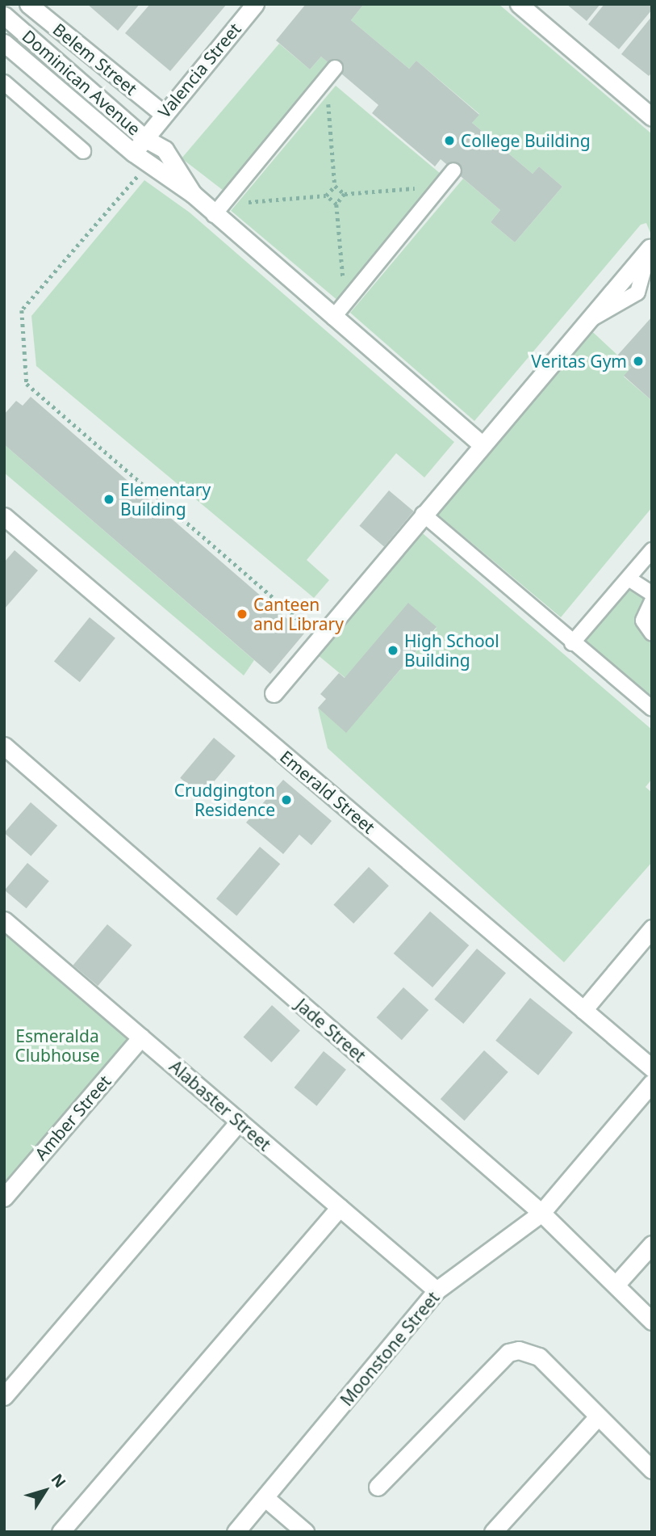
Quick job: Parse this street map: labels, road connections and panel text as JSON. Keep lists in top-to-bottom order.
{
  "streets": {
    "street": [
      "Belem Street",
      "Valencia Street",
      "Dominican Avenue",
      "Emerald Street",
      "Jade Street",
      "Alabaster Street",
      "Amber Street",
      "Moonstone Street"
    ]
  },
  "crossings": [
    ["Belem Street", "Valencia Street"],
    ["Valencia Street", "Dominican Avenue"],
    ["Jade Street", "Moonstone Street"],
    ["Alabaster Street", "Amber Street"],
    ["Alabaster Street", "Moonstone Street"]
  ],
  "parks": ["Esmeralda Clubhouse"],
  "places": [
    "College Building",
    "Veritas Gym",
    "Elementary Building",
    "Canteen and Library",
    "High School Building",
    "Crudgington Residence"
  ],
  "north": "top right"
}
